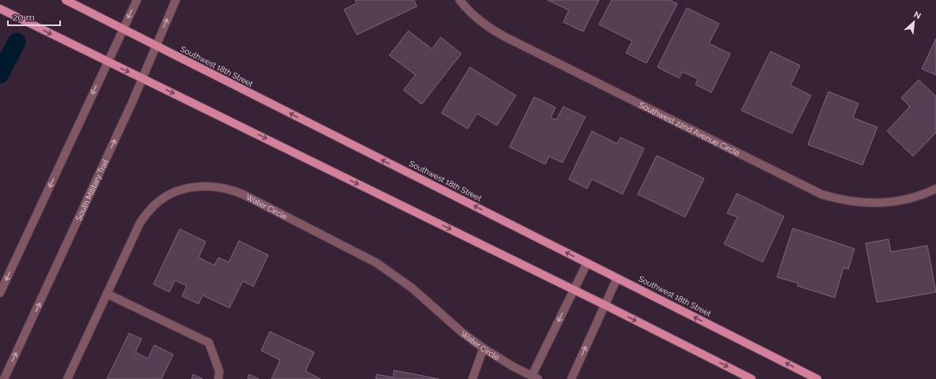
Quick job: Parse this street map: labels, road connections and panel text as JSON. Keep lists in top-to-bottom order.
{
  "streets": {
    "main road": ["Southwest 18th Street"],
    "street": ["Southwest 22nd Avenue Circle", "South Military Trail", "Water Circle"]
  },
  "crossings": [
    ["Southwest 18th Street", "South Military Trail"],
    ["Southwest 18th Street", "Water Circle"]
  ],
  "scale_bar": "20 m",
  "north": "top right"
}
